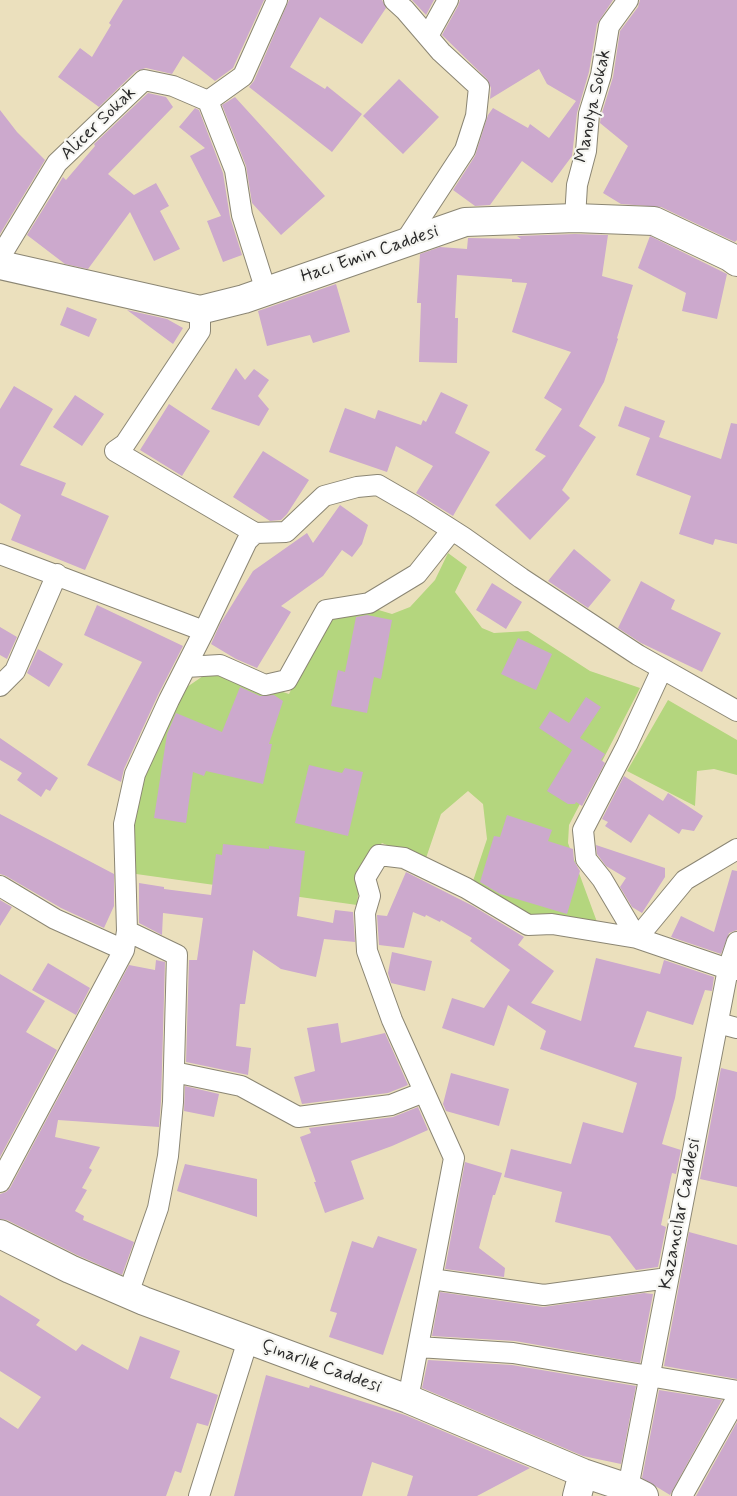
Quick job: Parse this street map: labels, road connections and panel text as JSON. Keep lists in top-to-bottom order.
{
  "streets": {
    "street": [
      "Manolya Sokak",
      "Alicer Sokak",
      "Hacı Emin Caddesi",
      "Kazancılar Caddesi",
      "Çınarlık Caddesi"
    ]
  },
  "crossings": [
    ["Manolya Sokak", "Hacı Emin Caddesi"],
    ["Kazancılar Caddesi", "Çınarlık Caddesi"]
  ]
}
